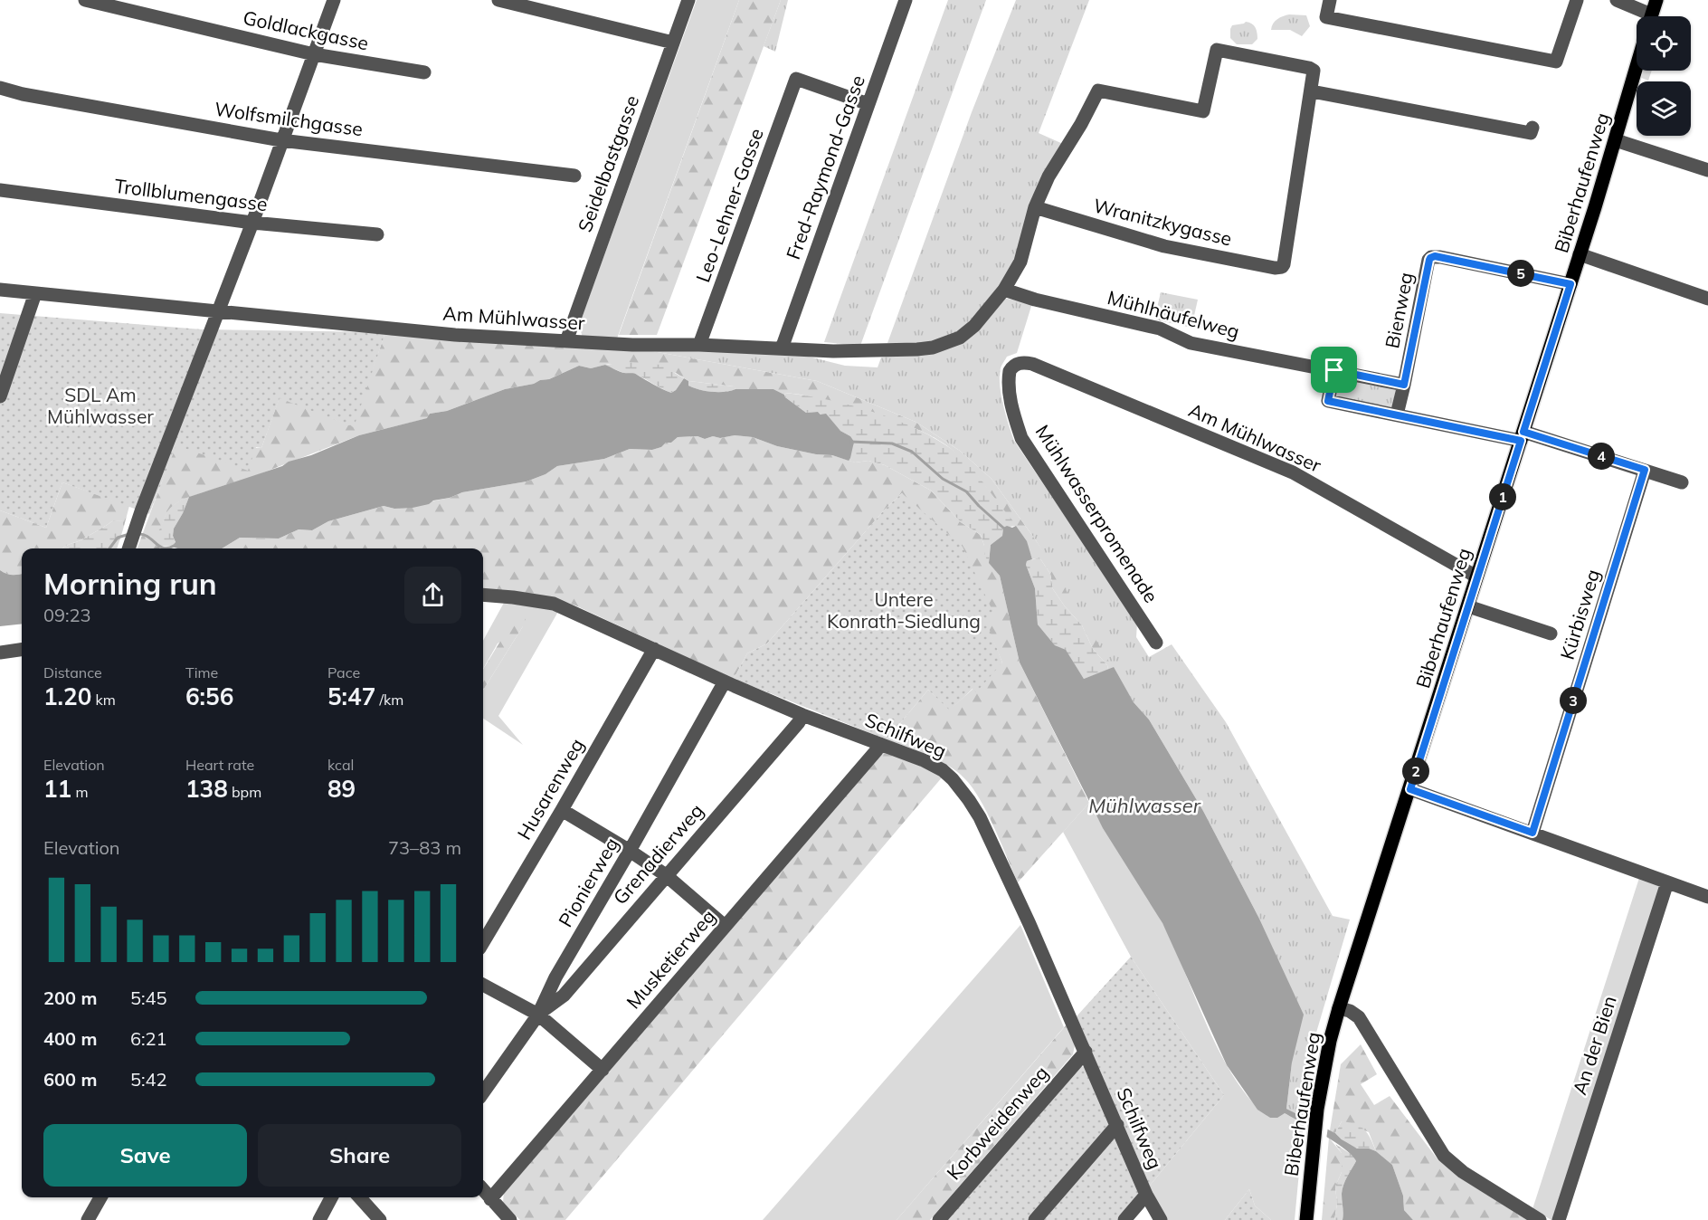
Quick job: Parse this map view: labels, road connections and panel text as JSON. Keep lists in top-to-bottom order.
{
  "streets": {
    "main road": ["Biberhaufenweg"],
    "street": [
      "Goldlackgasse",
      "Wolfsmilchgasse",
      "Seidelbastgasse",
      "Fred-Raymond-Gasse",
      "Trollblumengasse",
      "Leo-Lehner-Gasse",
      "Wranitzkygasse",
      "Bienweg",
      "Mühlhäufelweg",
      "Am Mühlwasser",
      "Mühlwasserpromenade",
      "Kürbisweg",
      "Schilfweg",
      "Husarenweg",
      "Grenadierweg",
      "Pionierweg",
      "Musketierweg",
      "An der Bien",
      "Korbweidenweg"
    ]
  },
  "crossings": [
    ["Seidelbastgasse", "Am Mühlwasser"],
    ["Fred-Raymond-Gasse", "Leo-Lehner-Gasse"],
    ["Fred-Raymond-Gasse", "Am Mühlwasser"],
    ["Biberhaufenweg", "Bienweg"],
    ["Biberhaufenweg", "Am Mühlwasser"],
    ["Leo-Lehner-Gasse", "Am Mühlwasser"],
    ["Wranitzkygasse", "Am Mühlwasser"],
    ["Bienweg", "Mühlhäufelweg"],
    ["Mühlhäufelweg", "Am Mühlwasser"],
    ["Am Mühlwasser", "Mühlwasserpromenade"],
    ["Schilfweg", "Husarenweg"],
    ["Schilfweg", "Grenadierweg"],
    ["Schilfweg", "Pionierweg"],
    ["Schilfweg", "Musketierweg"],
    ["Schilfweg", "Korbweidenweg"],
    ["Grenadierweg", "Pionierweg"]
  ],
  "water": ["Mühlwasser"],
  "parks": ["SDL Am Mühlwasser", "Untere Konrath-Siedlung"],
  "page": {
    "pins": [
      "5",
      "4",
      "1",
      "3",
      "2"
    ],
    "heading": ["Morning run", "09:23"],
    "stats": [
      ["Distance", "1.20 km"],
      ["Time", "6:56"],
      ["Pace", "5:47 /km"],
      ["Elevation", "11 m"],
      ["Heart rate", "138 bpm"],
      ["kcal", "89"]
    ],
    "chart": ["Elevation", "73–83 m"],
    "list": [
      {
        "name": "200 m",
        "note": "5:45"
      },
      {
        "name": "400 m",
        "note": "6:21"
      },
      {
        "name": "600 m",
        "note": "5:42"
      }
    ],
    "buttons": ["Save", "Share"]
  }
}
